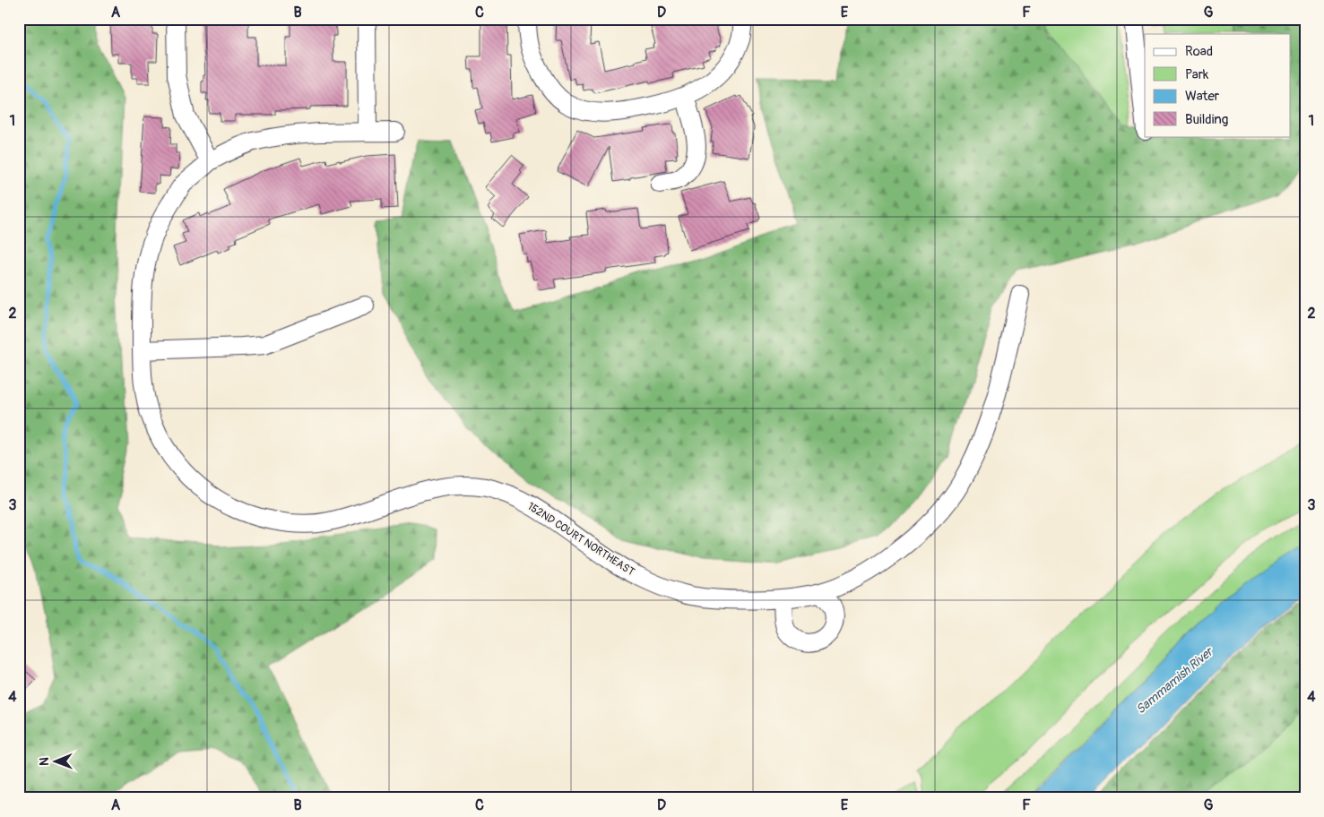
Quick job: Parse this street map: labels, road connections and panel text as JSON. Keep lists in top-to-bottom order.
{
  "streets": {
    "street": ["152ND COURT NORTHEAST"]
  },
  "water": ["Sammamish River"],
  "legend": [
    "Road",
    "Park",
    "Water",
    "Building"
  ],
  "north": "left",
  "grid": {
    "columns": [
      "A",
      "B",
      "C",
      "D",
      "E",
      "F",
      "G"
    ],
    "rows": [
      "1",
      "2",
      "3",
      "4"
    ]
  }
}
